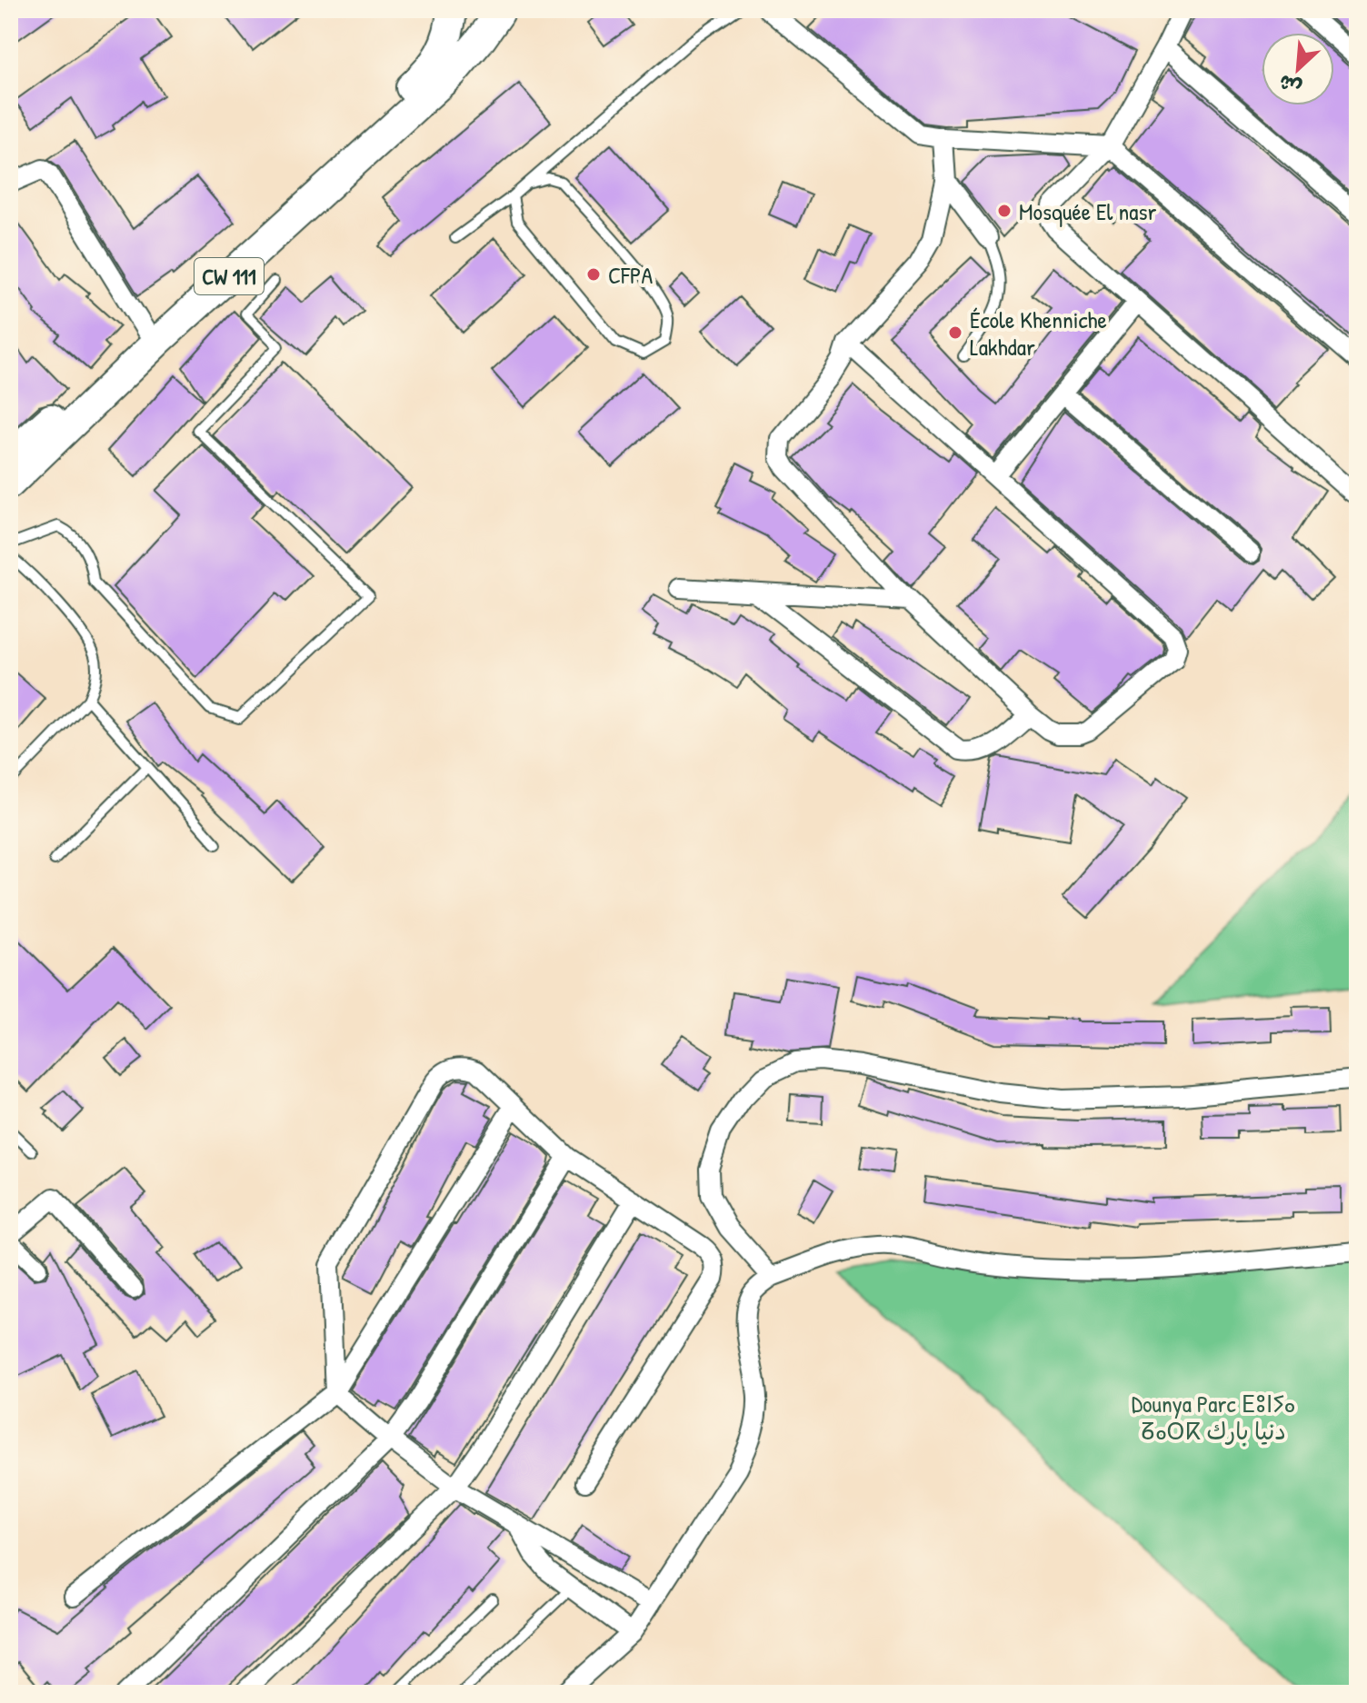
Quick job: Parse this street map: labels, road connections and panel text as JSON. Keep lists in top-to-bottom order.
{
  "streets": {
    "main road": ["CW 111"]
  },
  "parks": ["Dounya Parc ⴹⵓⵏⵢⴰ ⵒⴰⵔⴽ دنيا بارك"],
  "places": ["Mosquée El nasr", "CFPA", "École Khenniche Lakhdar"],
  "north": "bottom left"
}
